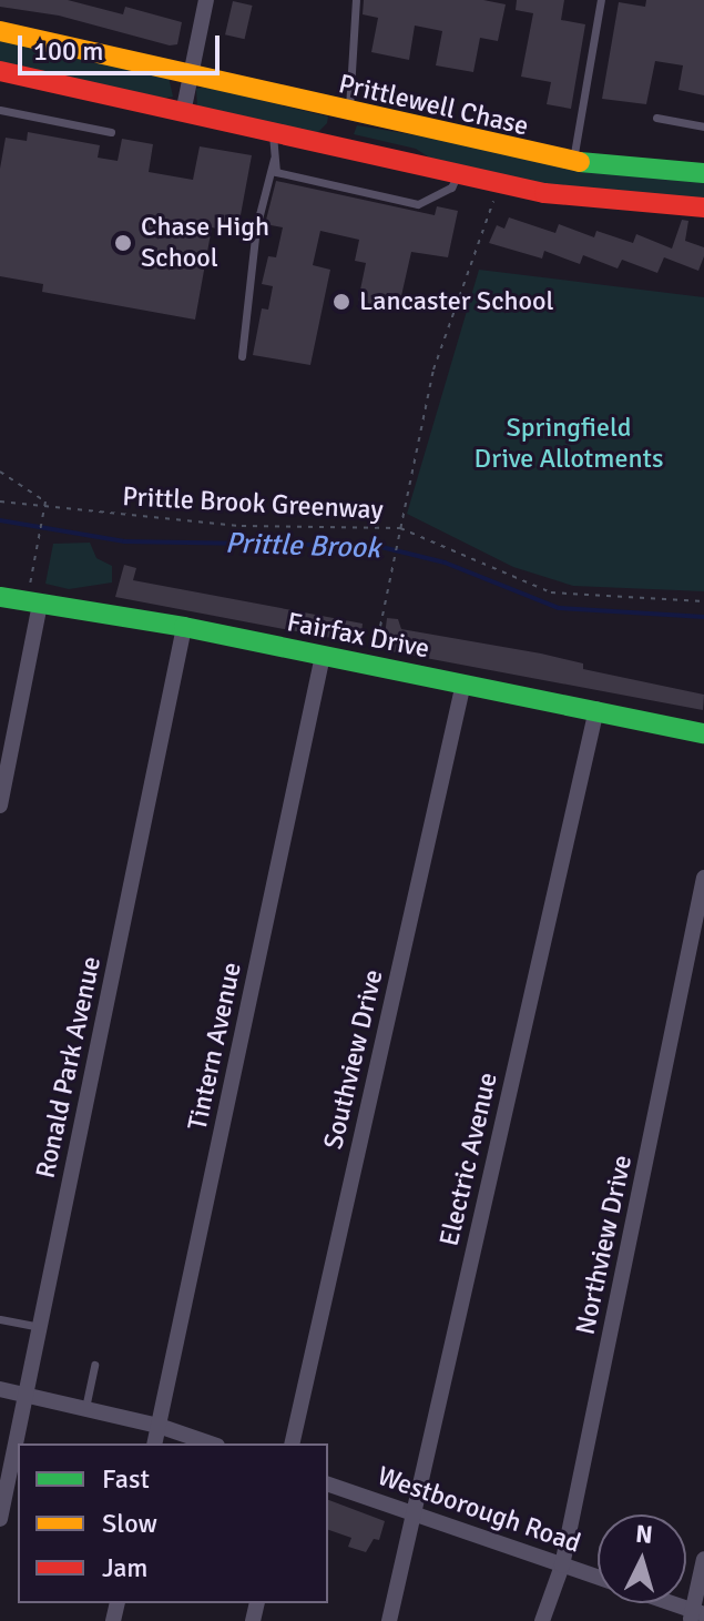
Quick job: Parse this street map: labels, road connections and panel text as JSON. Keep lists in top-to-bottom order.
{
  "streets": {
    "street": [
      "Prittlewell Chase",
      "Fairfax Drive",
      "Tintern Avenue",
      "Southview Drive",
      "Ronald Park Avenue",
      "Electric Avenue",
      "Northview Drive",
      "Westborough Road"
    ],
    "path": ["Prittle Brook Greenway"]
  },
  "crossings": [
    ["Fairfax Drive", "Tintern Avenue"],
    ["Fairfax Drive", "Southview Drive"],
    ["Fairfax Drive", "Ronald Park Avenue"],
    ["Fairfax Drive", "Electric Avenue"],
    ["Electric Avenue", "Westborough Road"],
    ["Northview Drive", "Westborough Road"]
  ],
  "water": ["Prittle Brook"],
  "parks": ["Springfield Drive Allotments"],
  "places": ["Chase High School", "Lancaster School"],
  "legend": ["Fast", "Slow", "Jam"],
  "scale_bar": "100 m",
  "north": "top"
}
